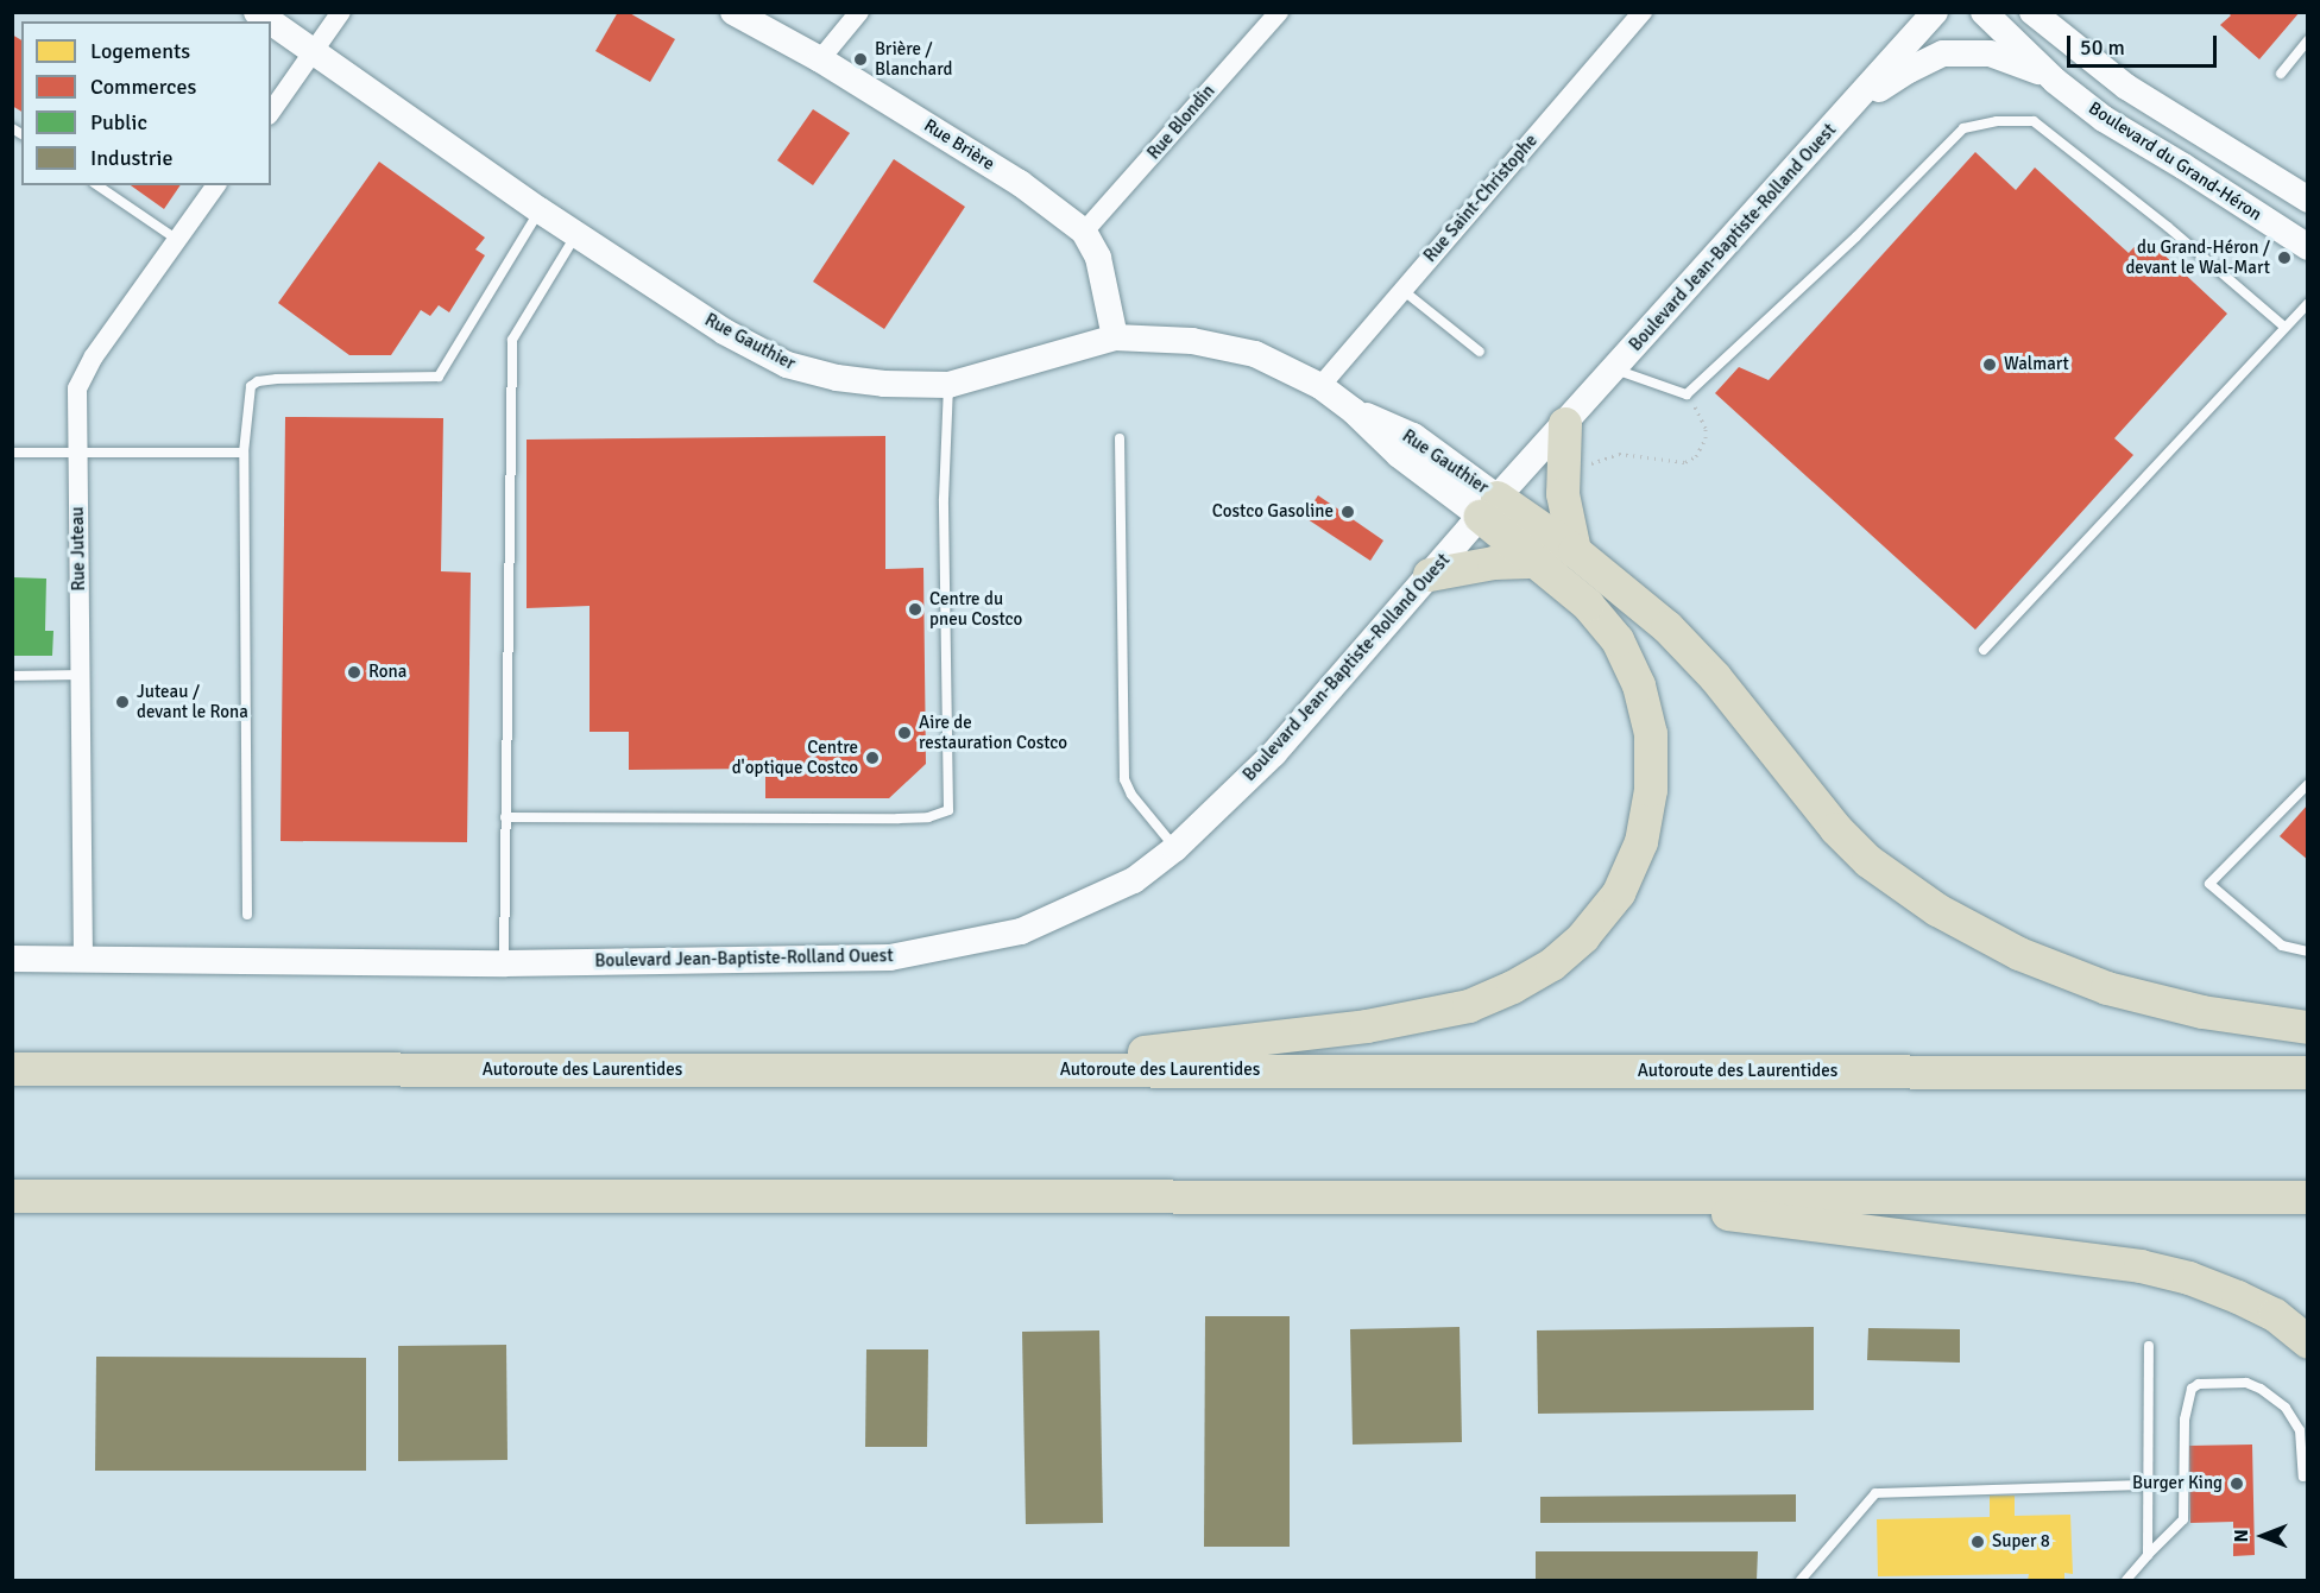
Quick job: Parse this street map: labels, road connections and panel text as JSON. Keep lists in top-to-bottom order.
{
  "streets": {
    "highway": ["Autoroute des Laurentides"],
    "street": [
      "Rue Blondin",
      "Rue Brière",
      "Boulevard du Grand-Héron",
      "Rue Saint-Christophe",
      "Boulevard Jean-Baptiste-Rolland Ouest",
      "Rue Gauthier",
      "Rue Juteau"
    ]
  },
  "crossings": [
    ["Rue Blondin", "Rue Brière"],
    ["Rue Brière", "Rue Gauthier"],
    ["Rue Saint-Christophe", "Rue Gauthier"],
    ["Boulevard Jean-Baptiste-Rolland Ouest", "Rue Gauthier"],
    ["Boulevard Jean-Baptiste-Rolland Ouest", "Rue Juteau"]
  ],
  "places": [
    "Brière / Blanchard",
    "du Grand-Héron / devant le Wal-Mart",
    "Walmart",
    "Costco Gasoline",
    "Centre du pneu Costco",
    "Rona",
    "Juteau / devant le Rona",
    "Aire de restauration Costco",
    "Centre d'optique Costco",
    "Burger King",
    "Super 8"
  ],
  "legend": [
    "Logements",
    "Commerces",
    "Public",
    "Industrie"
  ],
  "scale_bar": "50 m",
  "north": "left"
}
